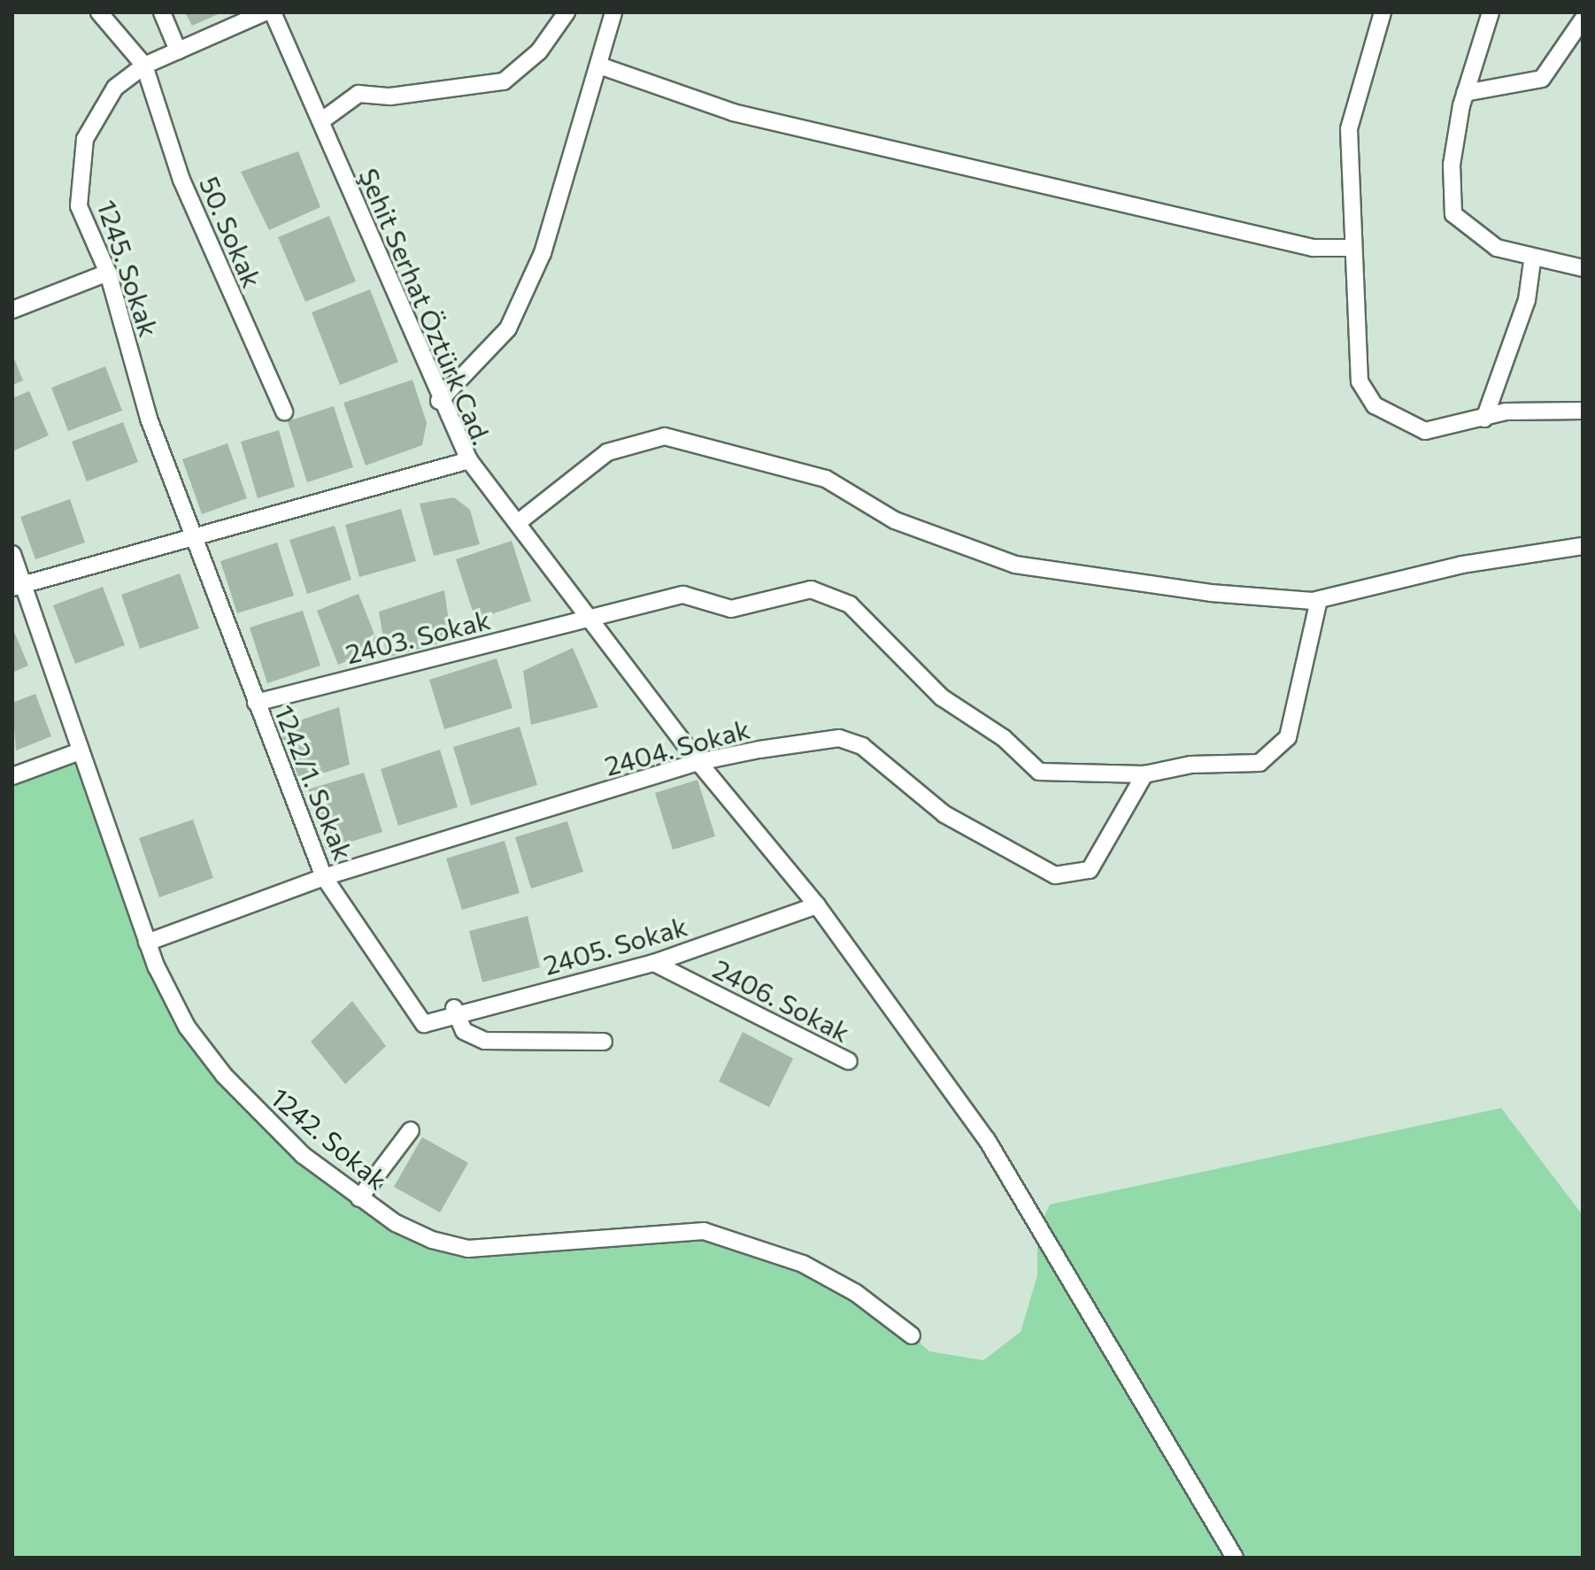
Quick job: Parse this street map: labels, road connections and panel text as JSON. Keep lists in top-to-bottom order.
{
  "streets": {
    "street": [
      "50. Sokak",
      "1245. Sokak",
      "Şehit Serhat Öztürk Cad.",
      "2403. Sokak",
      "2404. Sokak",
      "1242/1. Sokak",
      "2405. Sokak",
      "2406. Sokak",
      "1242. Sokak"
    ]
  },
  "crossings": [
    ["50. Sokak", "1245. Sokak"],
    ["1245. Sokak", "Şehit Serhat Öztürk Cad."],
    ["1245. Sokak", "1242/1. Sokak"],
    ["Şehit Serhat Öztürk Cad.", "1242/1. Sokak"],
    ["Şehit Serhat Öztürk Cad.", "1242. Sokak"],
    ["2403. Sokak", "2404. Sokak"],
    ["2403. Sokak", "1242/1. Sokak"],
    ["2404. Sokak", "1242/1. Sokak"],
    ["2404. Sokak", "1242. Sokak"],
    ["1242/1. Sokak", "2405. Sokak"],
    ["2405. Sokak", "2406. Sokak"]
  ]
}
